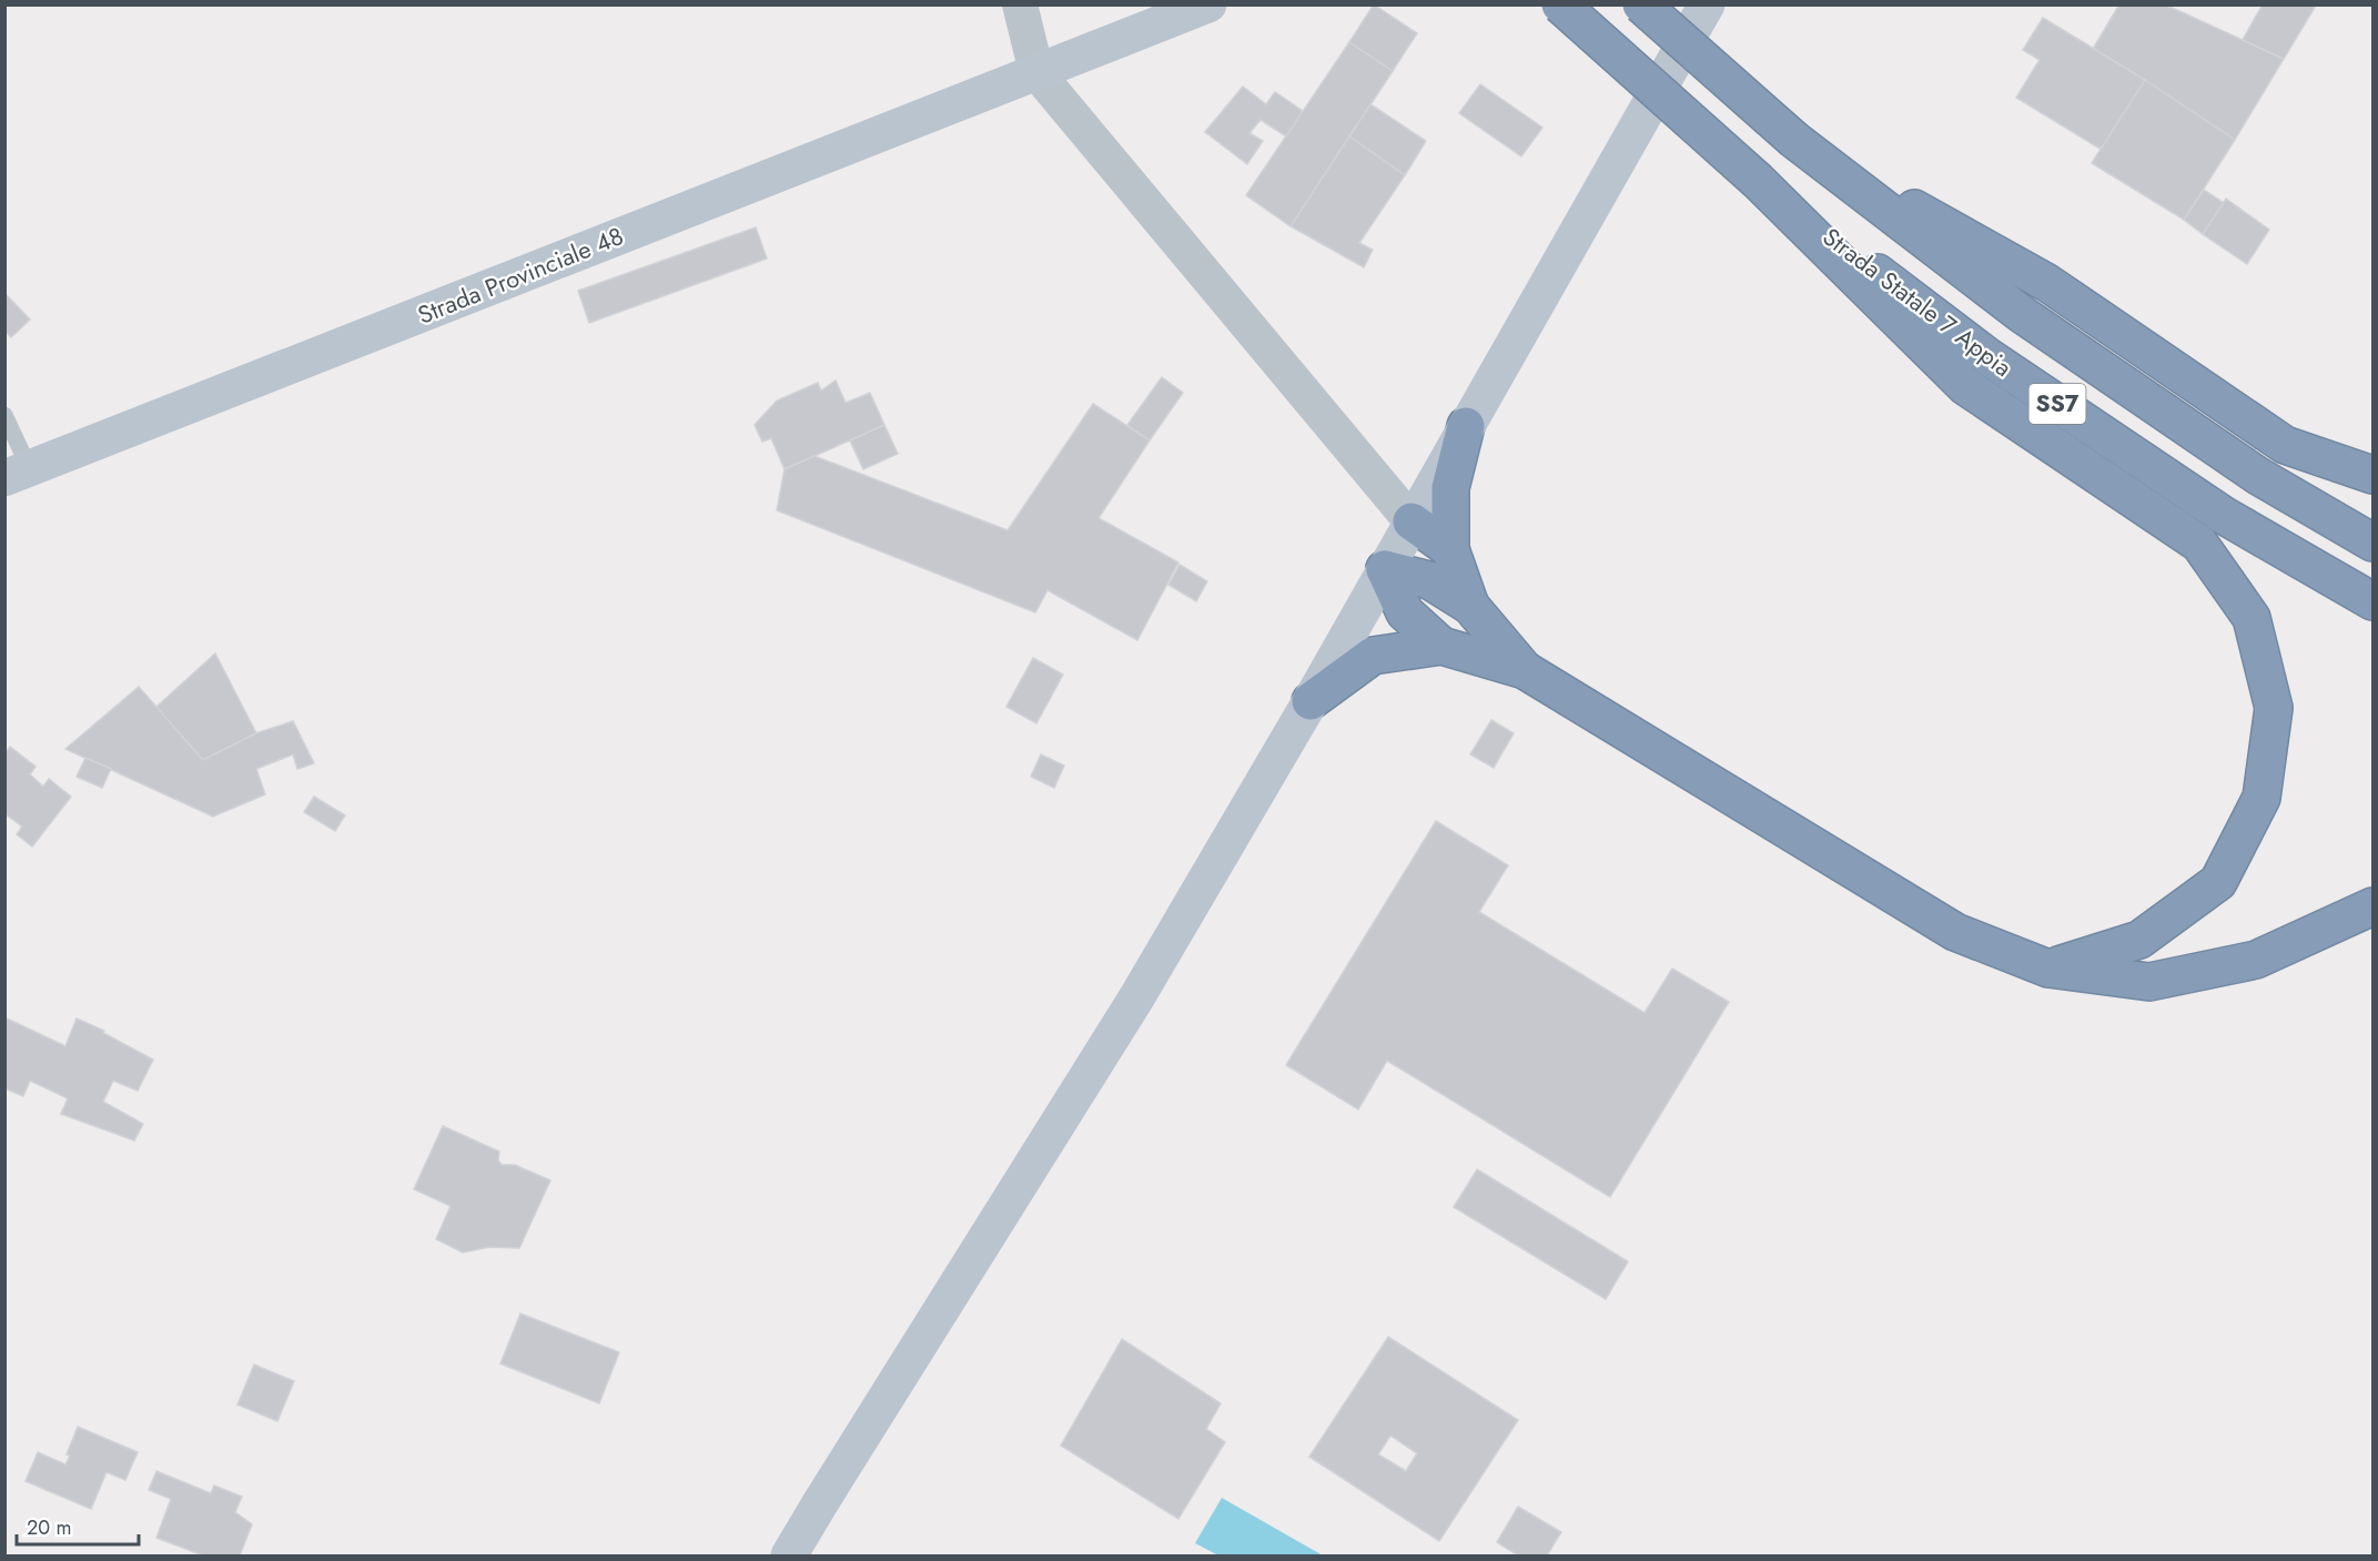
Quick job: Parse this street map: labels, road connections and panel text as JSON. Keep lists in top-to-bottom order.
{
  "streets": {
    "highway": ["Strada Statale 7 Appia", "SS7"],
    "main road": ["Strada Provinciale 48"]
  },
  "scale_bar": "20 m"
}
